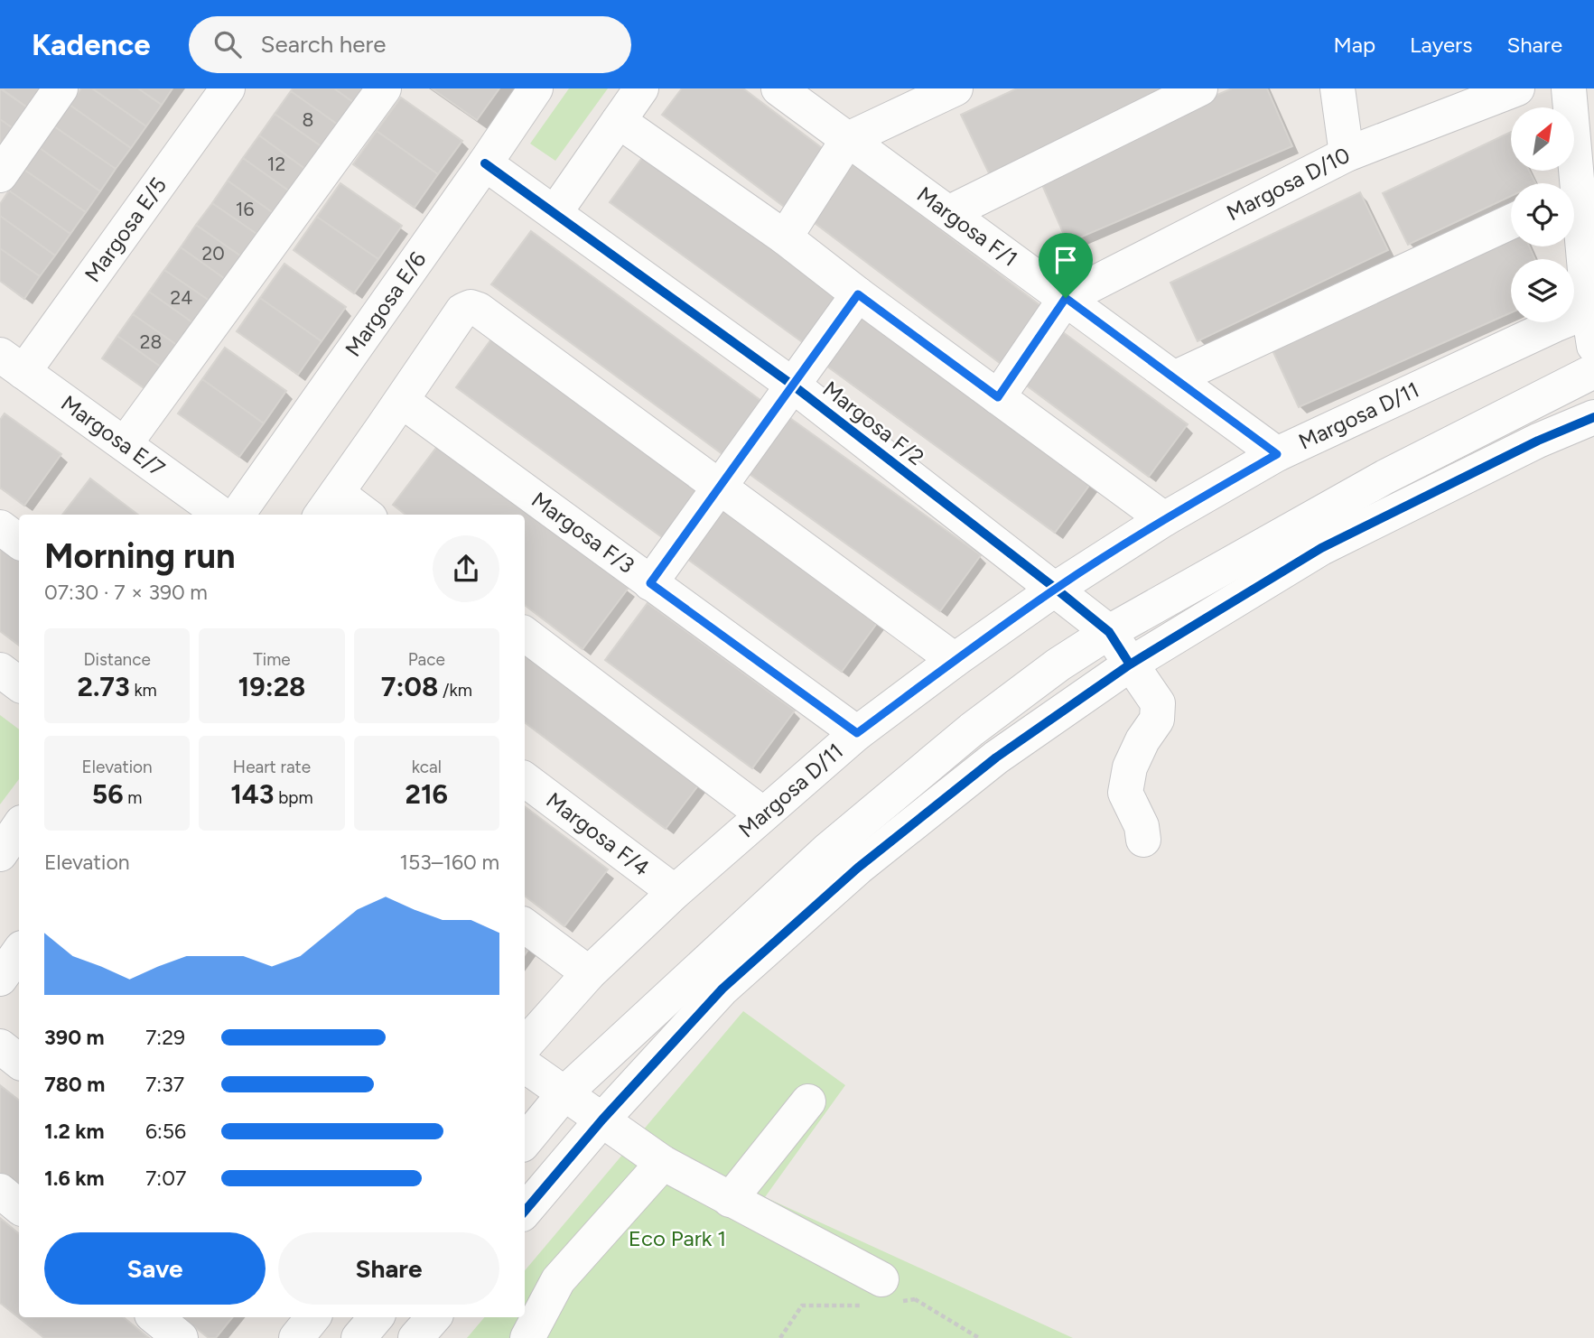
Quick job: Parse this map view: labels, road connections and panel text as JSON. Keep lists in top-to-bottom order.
{
  "streets": {
    "street": [
      "Margosa D/10",
      "Margosa F/1",
      "Margosa E/5",
      "Margosa E/6",
      "Margosa D/11",
      "Margosa F/2",
      "Margosa E/7",
      "Margosa F/3",
      "Margosa F/4"
    ]
  },
  "crossings": [
    ["Margosa D/10", "Margosa F/1"],
    ["Margosa F/1", "Margosa D/11"],
    ["Margosa E/5", "Margosa E/7"],
    ["Margosa E/6", "Margosa F/2"],
    ["Margosa D/11", "Margosa F/2"],
    ["Margosa D/11", "Margosa F/3"],
    ["Margosa D/11", "Margosa F/4"]
  ],
  "parks": ["Eco Park 1"],
  "house_numbers": [
    "8",
    "12",
    "16",
    "20",
    "24",
    "28"
  ],
  "north": "top right",
  "page": {
    "header": "Kadence",
    "search": "Search here",
    "nav": ["Map", "Layers", "Share"],
    "heading": ["Morning run", "07:30 · 7 × 390 m"],
    "stats": [
      ["Distance", "2.73 km"],
      ["Time", "19:28"],
      ["Pace", "7:08 /km"],
      ["Elevation", "56 m"],
      ["Heart rate", "143 bpm"],
      ["kcal", "216"]
    ],
    "chart": ["Elevation", "153–160 m"],
    "list": [
      {
        "name": "390 m",
        "note": "7:29"
      },
      {
        "name": "780 m",
        "note": "7:37"
      },
      {
        "name": "1.2 km",
        "note": "6:56"
      },
      {
        "name": "1.6 km",
        "note": "7:07"
      }
    ],
    "buttons": ["Save", "Share"]
  }
}
